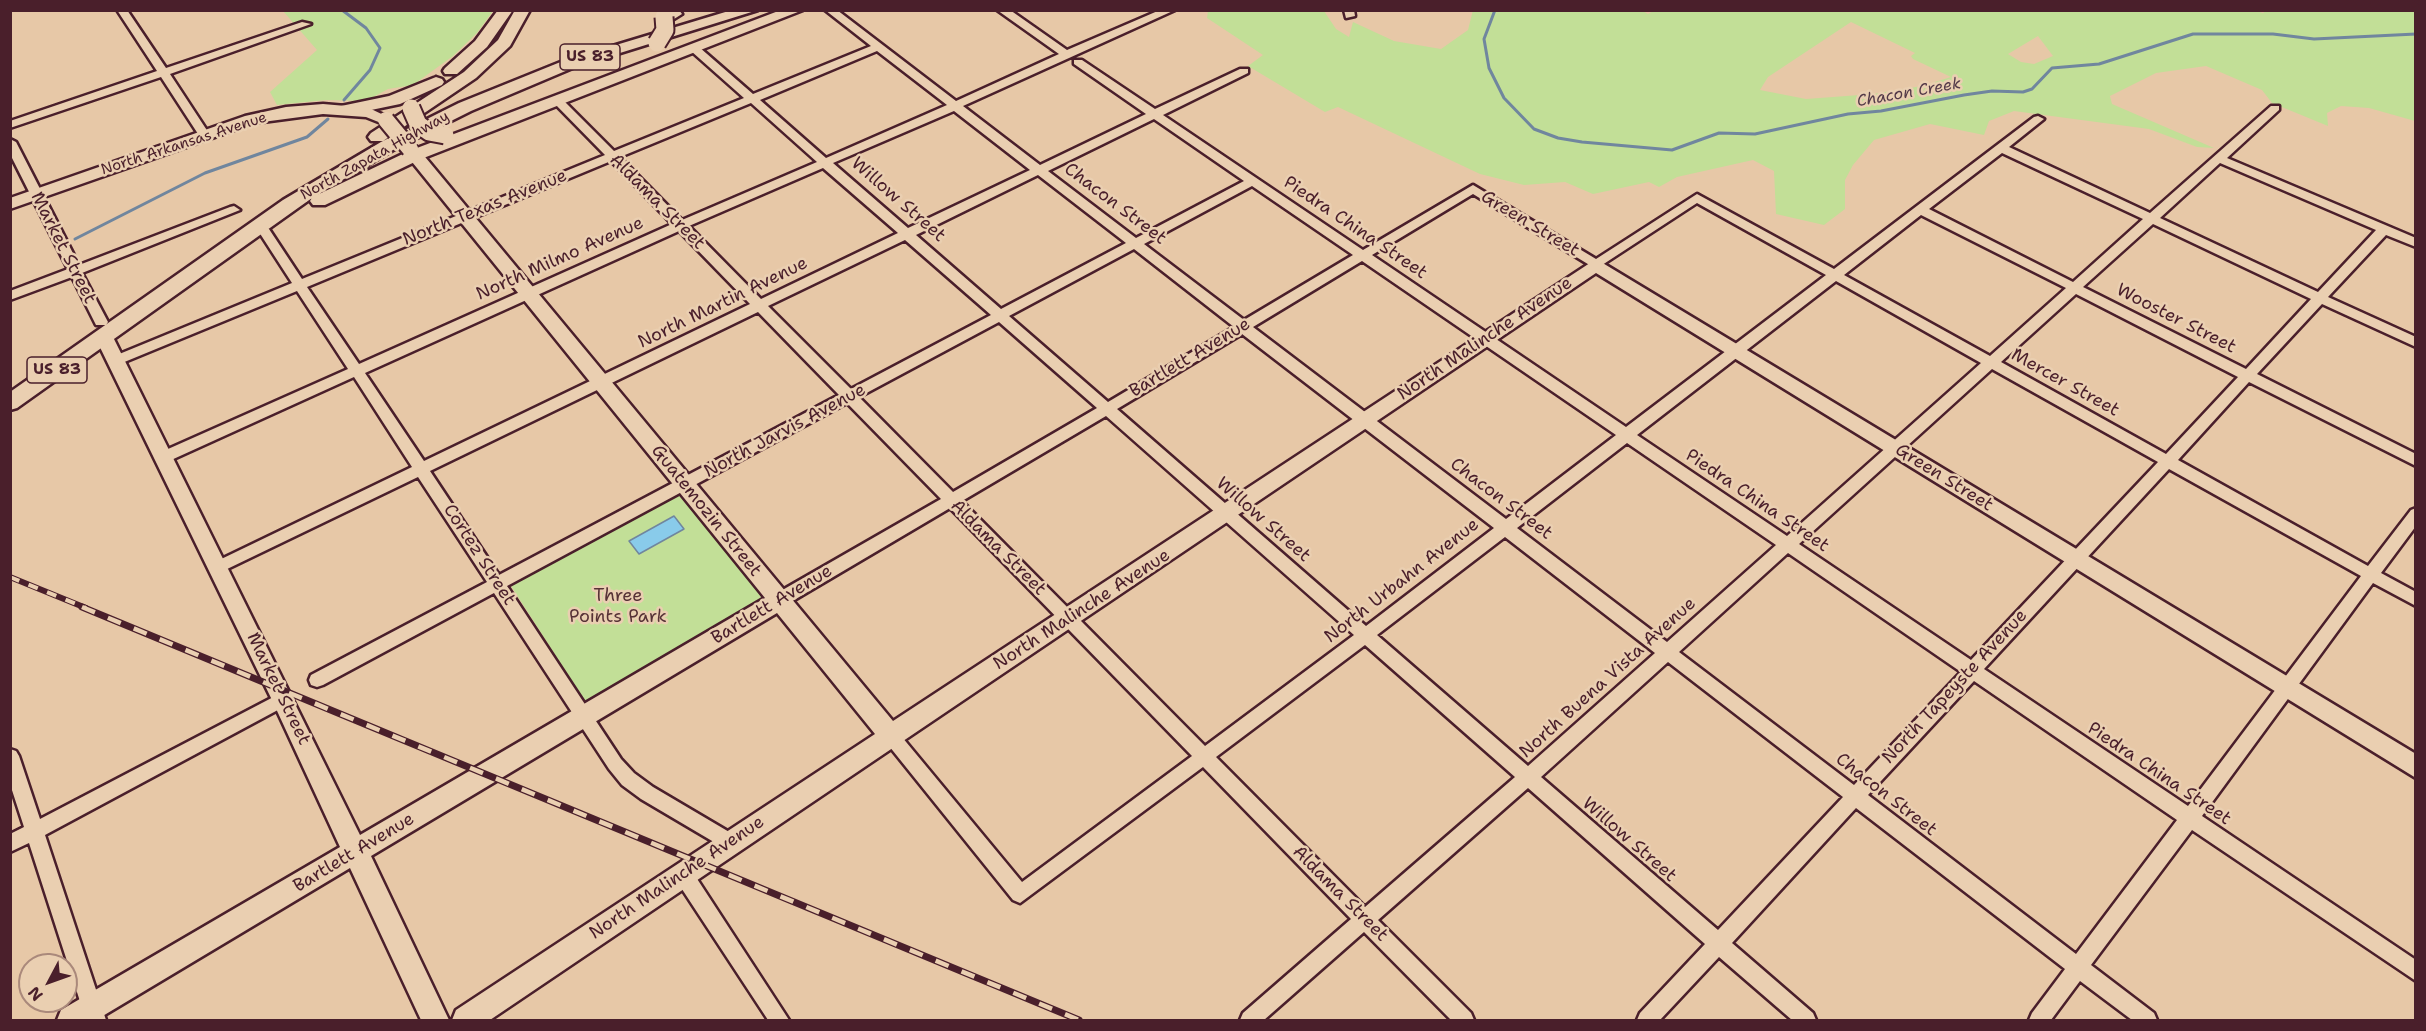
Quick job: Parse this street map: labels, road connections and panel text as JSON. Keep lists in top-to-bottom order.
{
  "streets": {
    "main road": ["US 83", "North Zapata Highway"],
    "street": [
      "North Arkansas Avenue",
      "Willow Street",
      "Aldama Street",
      "Chacon Street",
      "North Texas Avenue",
      "Green Street",
      "Piedra China Street",
      "Market Street",
      "North Milmo Avenue",
      "North Martin Avenue",
      "Wooster Street",
      "North Malinche Avenue",
      "Bartlett Avenue",
      "Mercer Street",
      "North Jarvis Avenue",
      "Guatemozin Street",
      "Cortez Street",
      "North Urbahn Avenue",
      "North Buena Vista Avenue",
      "North Tapeyste Avenue"
    ]
  },
  "crossings": [
    ["North Arkansas Avenue", "Market Street"],
    ["North Zapata Highway", "Market Street"],
    ["Willow Street", "North Texas Avenue"],
    ["Willow Street", "North Milmo Avenue"],
    ["Willow Street", "North Martin Avenue"],
    ["Willow Street", "North Malinche Avenue"],
    ["Willow Street", "Bartlett Avenue"],
    ["Willow Street", "North Jarvis Avenue"],
    ["Willow Street", "North Urbahn Avenue"],
    ["Willow Street", "North Buena Vista Avenue"],
    ["Willow Street", "North Tapeyste Avenue"],
    ["Aldama Street", "North Texas Avenue"],
    ["Aldama Street", "North Milmo Avenue"],
    ["Aldama Street", "North Martin Avenue"],
    ["Aldama Street", "North Malinche Avenue"],
    ["Aldama Street", "Bartlett Avenue"],
    ["Aldama Street", "North Jarvis Avenue"],
    ["Aldama Street", "North Urbahn Avenue"],
    ["Aldama Street", "North Buena Vista Avenue"],
    ["Chacon Street", "North Texas Avenue"],
    ["Chacon Street", "North Milmo Avenue"],
    ["Chacon Street", "North Martin Avenue"],
    ["Chacon Street", "North Malinche Avenue"],
    ["Chacon Street", "Bartlett Avenue"],
    ["Chacon Street", "North Jarvis Avenue"],
    ["Chacon Street", "North Urbahn Avenue"],
    ["Chacon Street", "North Buena Vista Avenue"],
    ["Chacon Street", "North Tapeyste Avenue"],
    ["North Texas Avenue", "Market Street"],
    ["North Texas Avenue", "Guatemozin Street"],
    ["North Texas Avenue", "Cortez Street"],
    ["Green Street", "North Malinche Avenue"],
    ["Green Street", "Bartlett Avenue"],
    ["Green Street", "North Urbahn Avenue"],
    ["Green Street", "North Buena Vista Avenue"],
    ["Green Street", "North Tapeyste Avenue"],
    ["Piedra China Street", "North Milmo Avenue"],
    ["Piedra China Street", "North Martin Avenue"],
    ["Piedra China Street", "North Malinche Avenue"],
    ["Piedra China Street", "Bartlett Avenue"],
    ["Piedra China Street", "North Jarvis Avenue"],
    ["Piedra China Street", "North Urbahn Avenue"],
    ["Piedra China Street", "North Buena Vista Avenue"],
    ["Piedra China Street", "North Tapeyste Avenue"],
    ["Market Street", "North Milmo Avenue"],
    ["Market Street", "North Martin Avenue"],
    ["Market Street", "Bartlett Avenue"],
    ["North Milmo Avenue", "Guatemozin Street"],
    ["North Milmo Avenue", "Cortez Street"],
    ["North Martin Avenue", "Guatemozin Street"],
    ["North Martin Avenue", "Cortez Street"],
    ["Wooster Street", "North Urbahn Avenue"],
    ["Wooster Street", "North Buena Vista Avenue"],
    ["Wooster Street", "North Tapeyste Avenue"],
    ["North Malinche Avenue", "Mercer Street"],
    ["North Malinche Avenue", "Guatemozin Street"],
    ["North Malinche Avenue", "Cortez Street"],
    ["Bartlett Avenue", "Guatemozin Street"],
    ["Bartlett Avenue", "Cortez Street"],
    ["Mercer Street", "North Urbahn Avenue"],
    ["Mercer Street", "North Buena Vista Avenue"],
    ["Mercer Street", "North Tapeyste Avenue"],
    ["North Jarvis Avenue", "Guatemozin Street"],
    ["North Jarvis Avenue", "Cortez Street"],
    ["Guatemozin Street", "North Urbahn Avenue"]
  ],
  "water": ["Chacon Creek"],
  "parks": ["Three Points Park"],
  "north": "bottom left"
}
